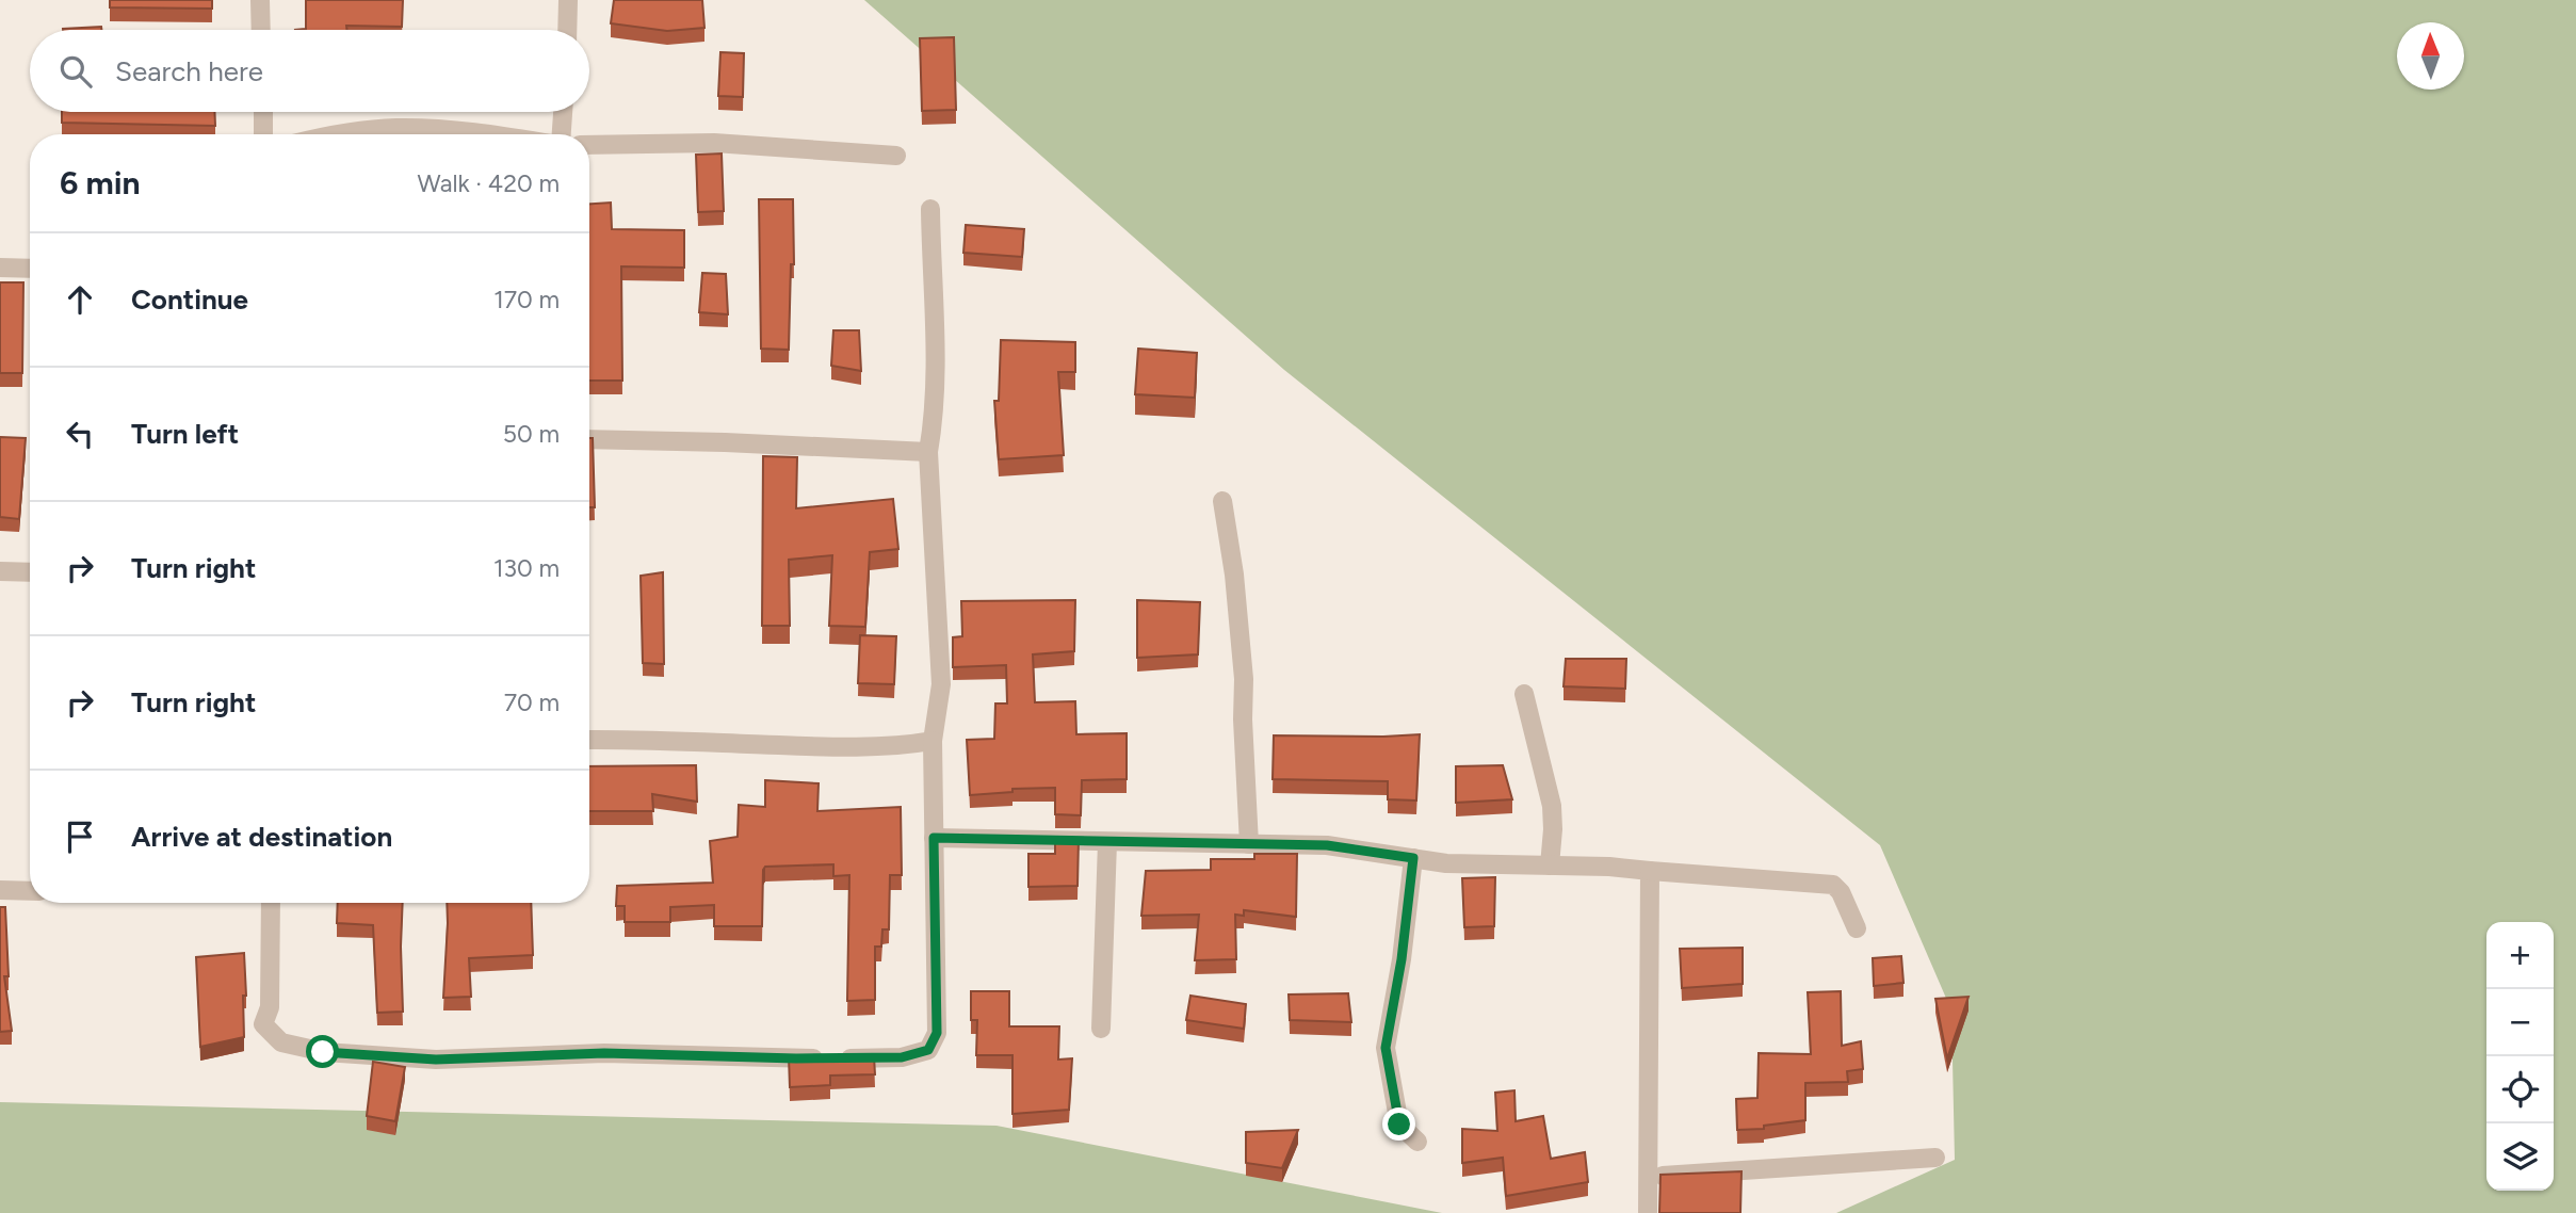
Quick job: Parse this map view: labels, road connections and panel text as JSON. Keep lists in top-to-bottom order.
{
  "north": "top",
  "page": {
    "search": "Search here",
    "heading": ["6 min", "Walk · 420 m"],
    "list": [
      ["Continue", "170 m"],
      ["Turn left", "50 m"],
      ["Turn right", "130 m"],
      ["Turn right", "70 m"],
      "Arrive at destination"
    ],
    "map_buttons": ["+", "−"]
  }
}
